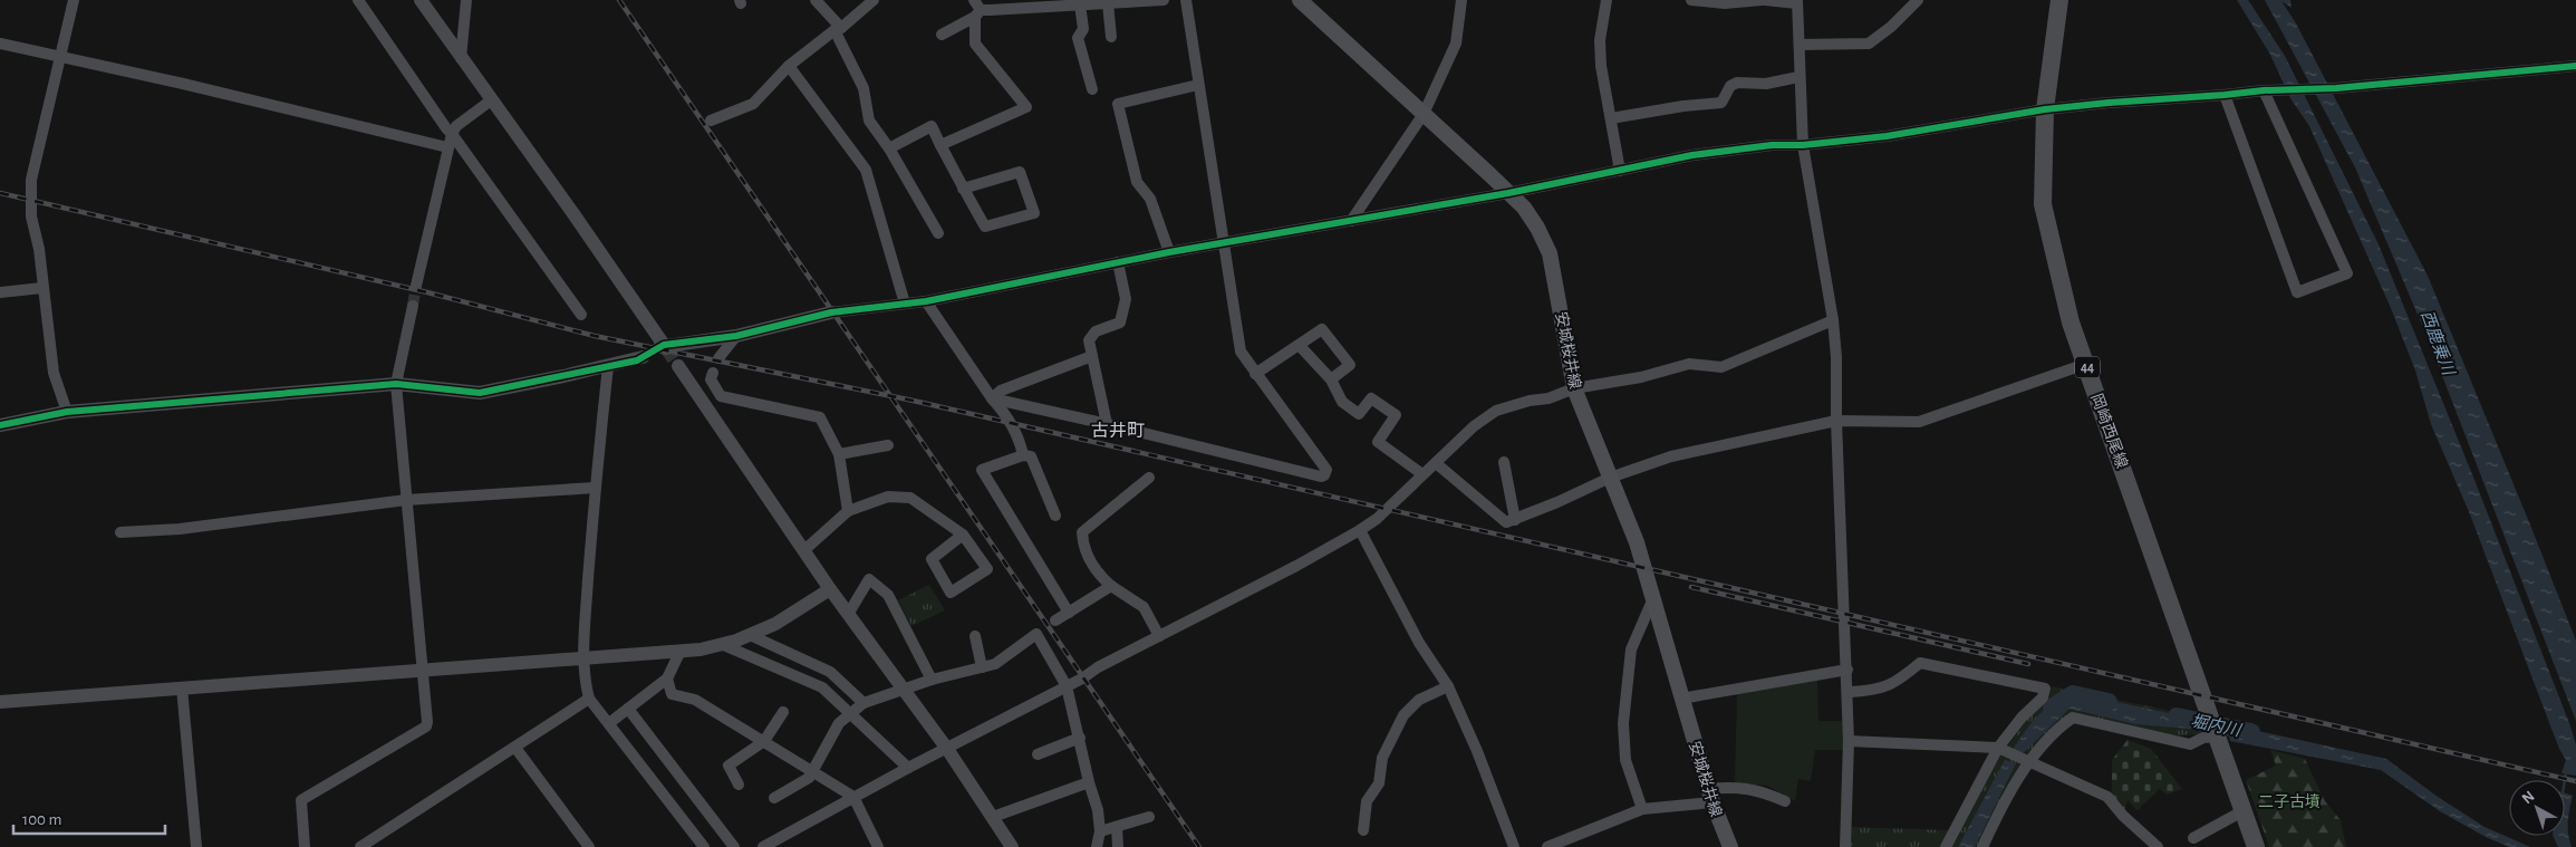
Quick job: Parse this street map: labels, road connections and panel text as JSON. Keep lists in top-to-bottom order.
{
  "streets": {
    "main road": ["安城桜井線", "44", "岡崎西尾線"]
  },
  "districts": ["古井町"],
  "water": ["西鹿乗川", "堀内川"],
  "parks": ["二子古墳"],
  "scale_bar": "100 m",
  "north": "top left"
}
